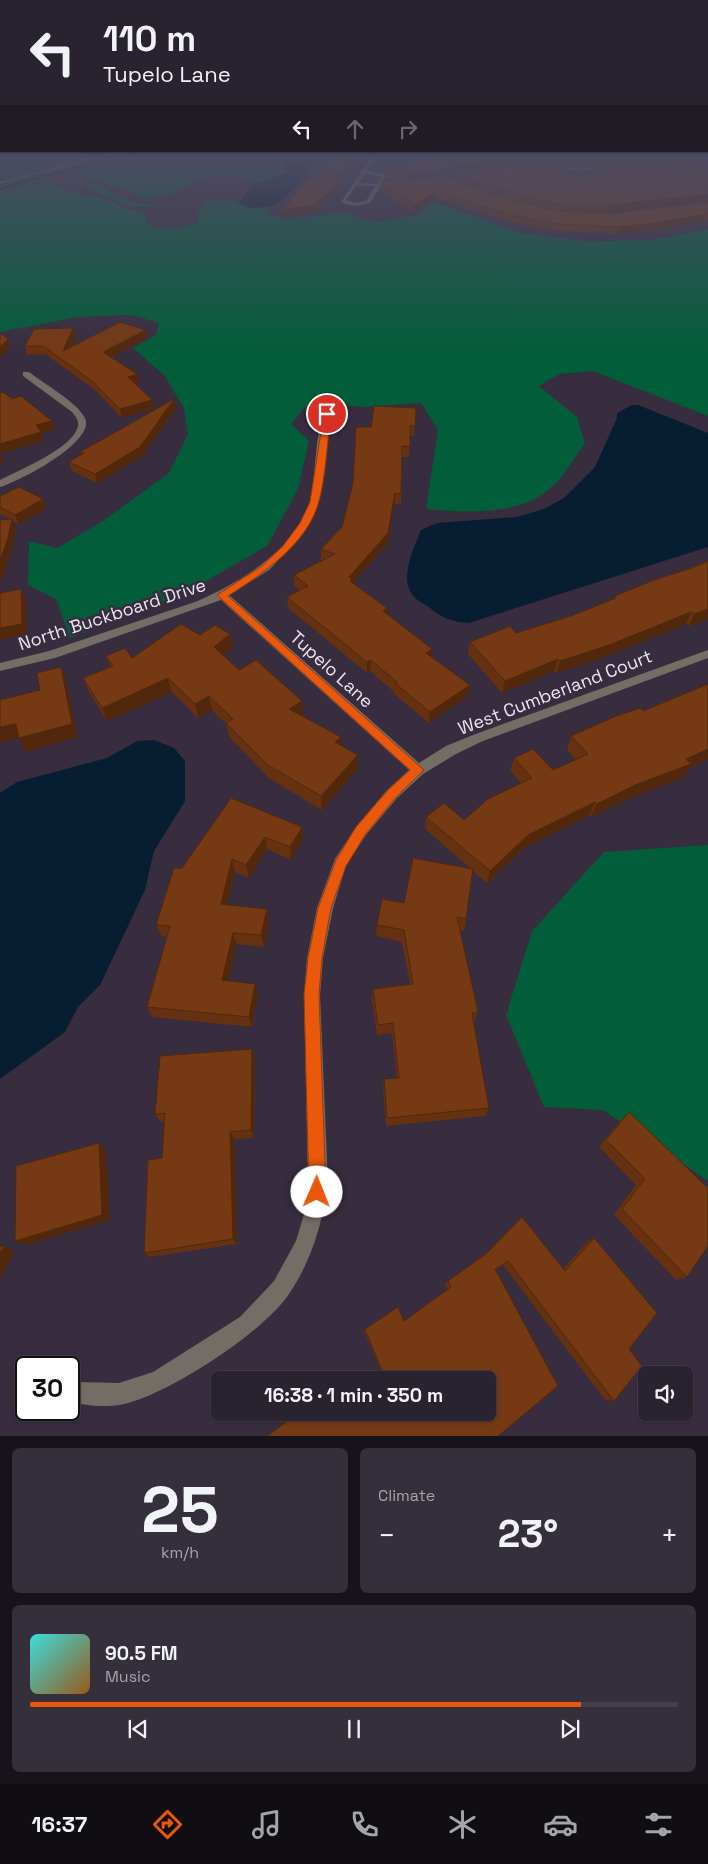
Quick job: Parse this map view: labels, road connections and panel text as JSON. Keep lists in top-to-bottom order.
{
  "streets": {
    "street": ["North Buckboard Drive", "Tupelo Lane", "West Cumberland Court"]
  },
  "crossings": [
    ["North Buckboard Drive", "Tupelo Lane"],
    ["Tupelo Lane", "West Cumberland Court"]
  ],
  "page": {
    "turn": ["110 m", "Tupelo Lane"],
    "limit": "30",
    "trip": "16:38 · 1 min · 350 m",
    "tile": [
      ["25", "km/h"],
      "Climate"
    ],
    "heat": ["−", "23°", "+"],
    "song": ["90.5 FM", "Music"],
    "tabs": "16:37"
  }
}
